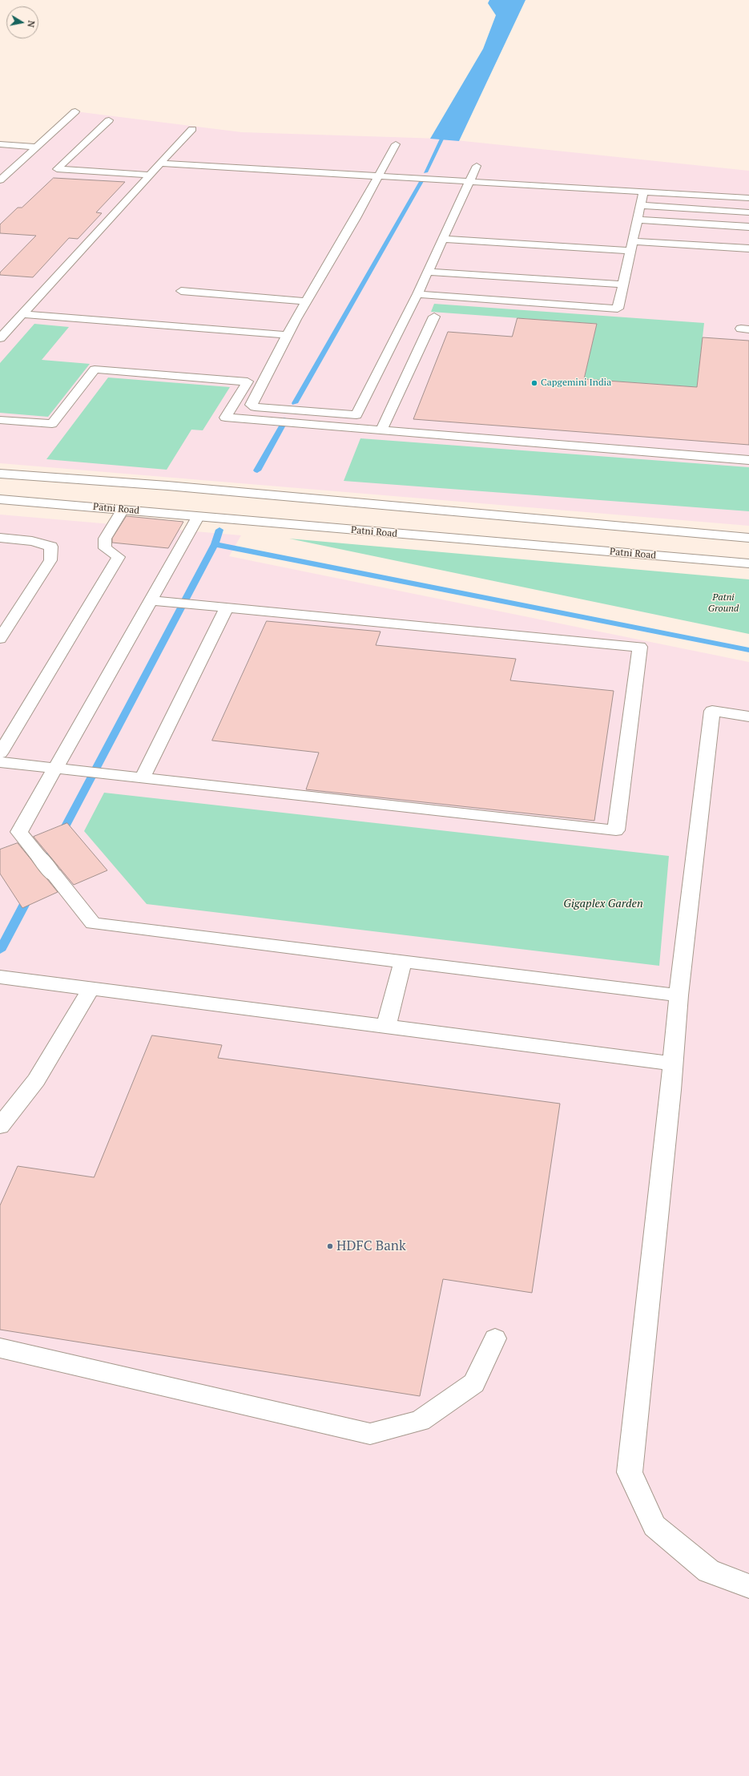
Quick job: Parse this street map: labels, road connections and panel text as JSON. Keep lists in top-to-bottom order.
{
  "streets": {
    "main road": ["Patni Road"]
  },
  "parks": ["Patni Ground", "Gigaplex Garden"],
  "places": ["Capgemini India", "HDFC Bank"],
  "north": "right"
}
